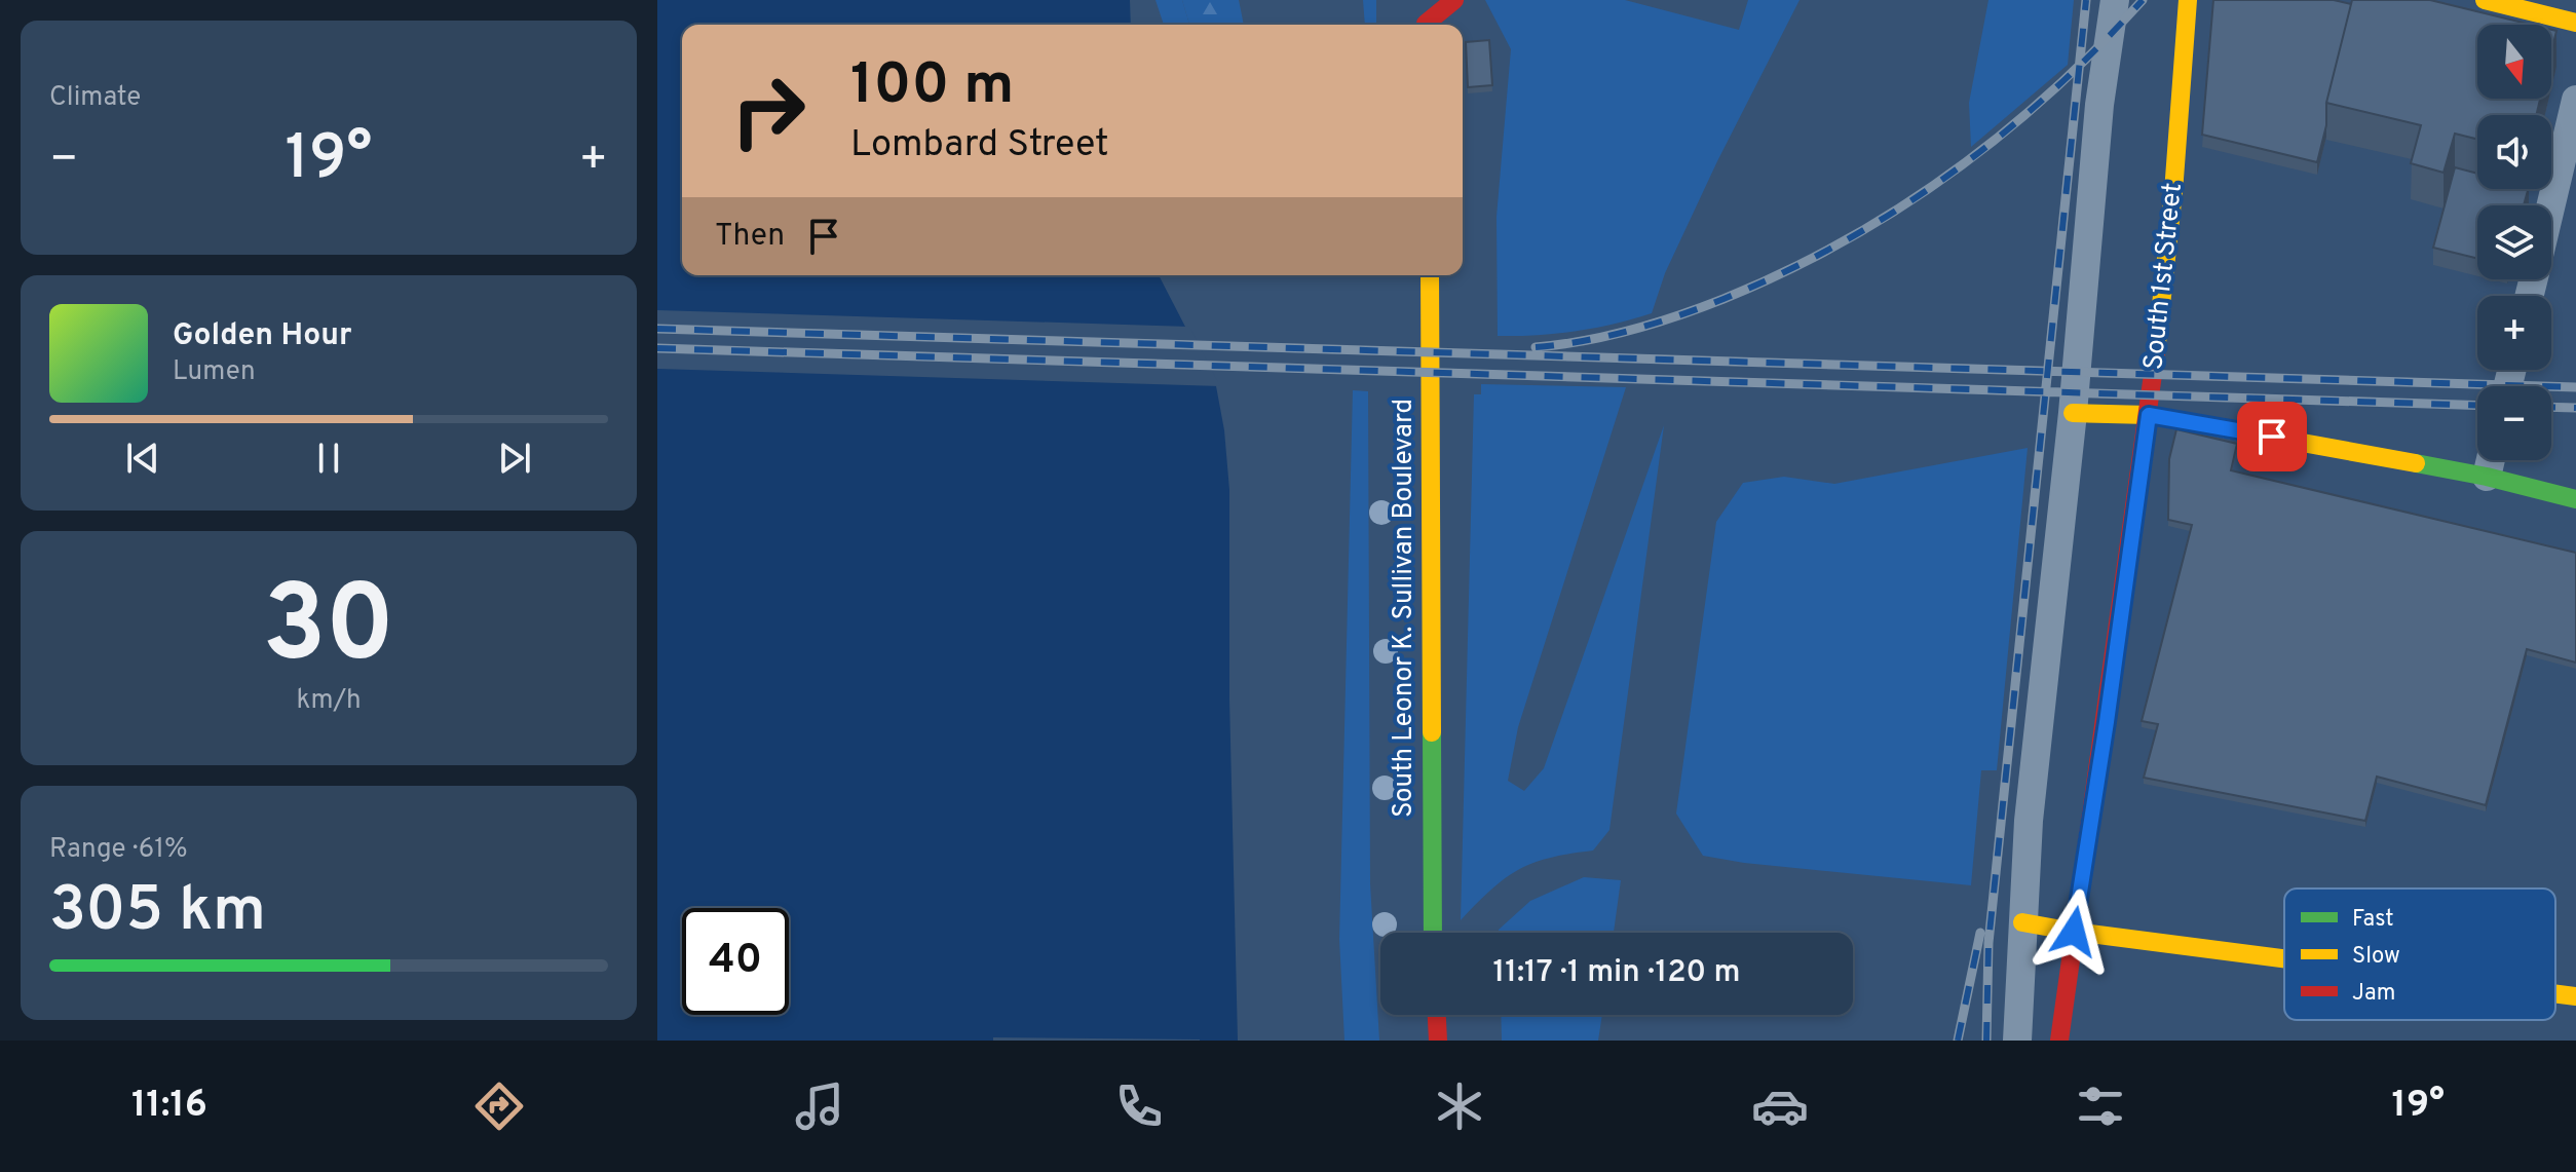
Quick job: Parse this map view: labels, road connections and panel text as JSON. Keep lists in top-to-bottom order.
{
  "streets": {
    "street": ["South 1st Street", "South Leonor K. Sullivan Boulevard"]
  },
  "legend": ["Fast", "Slow", "Jam"],
  "north": "bottom",
  "page": {
    "tile": [
      "Climate",
      ["30", "km/h"],
      ["Range · 61%", "305 km"]
    ],
    "map_buttons": ["+", "−"],
    "turn": ["100 m", "Lombard Street"],
    "heat": ["−", "19°", "+"],
    "then": "Then",
    "song": ["Golden Hour", "Lumen"],
    "limit": "40",
    "trip": "11:17 · 1 min · 120 m",
    "tabs": ["11:16", "19°"]
  }
}
